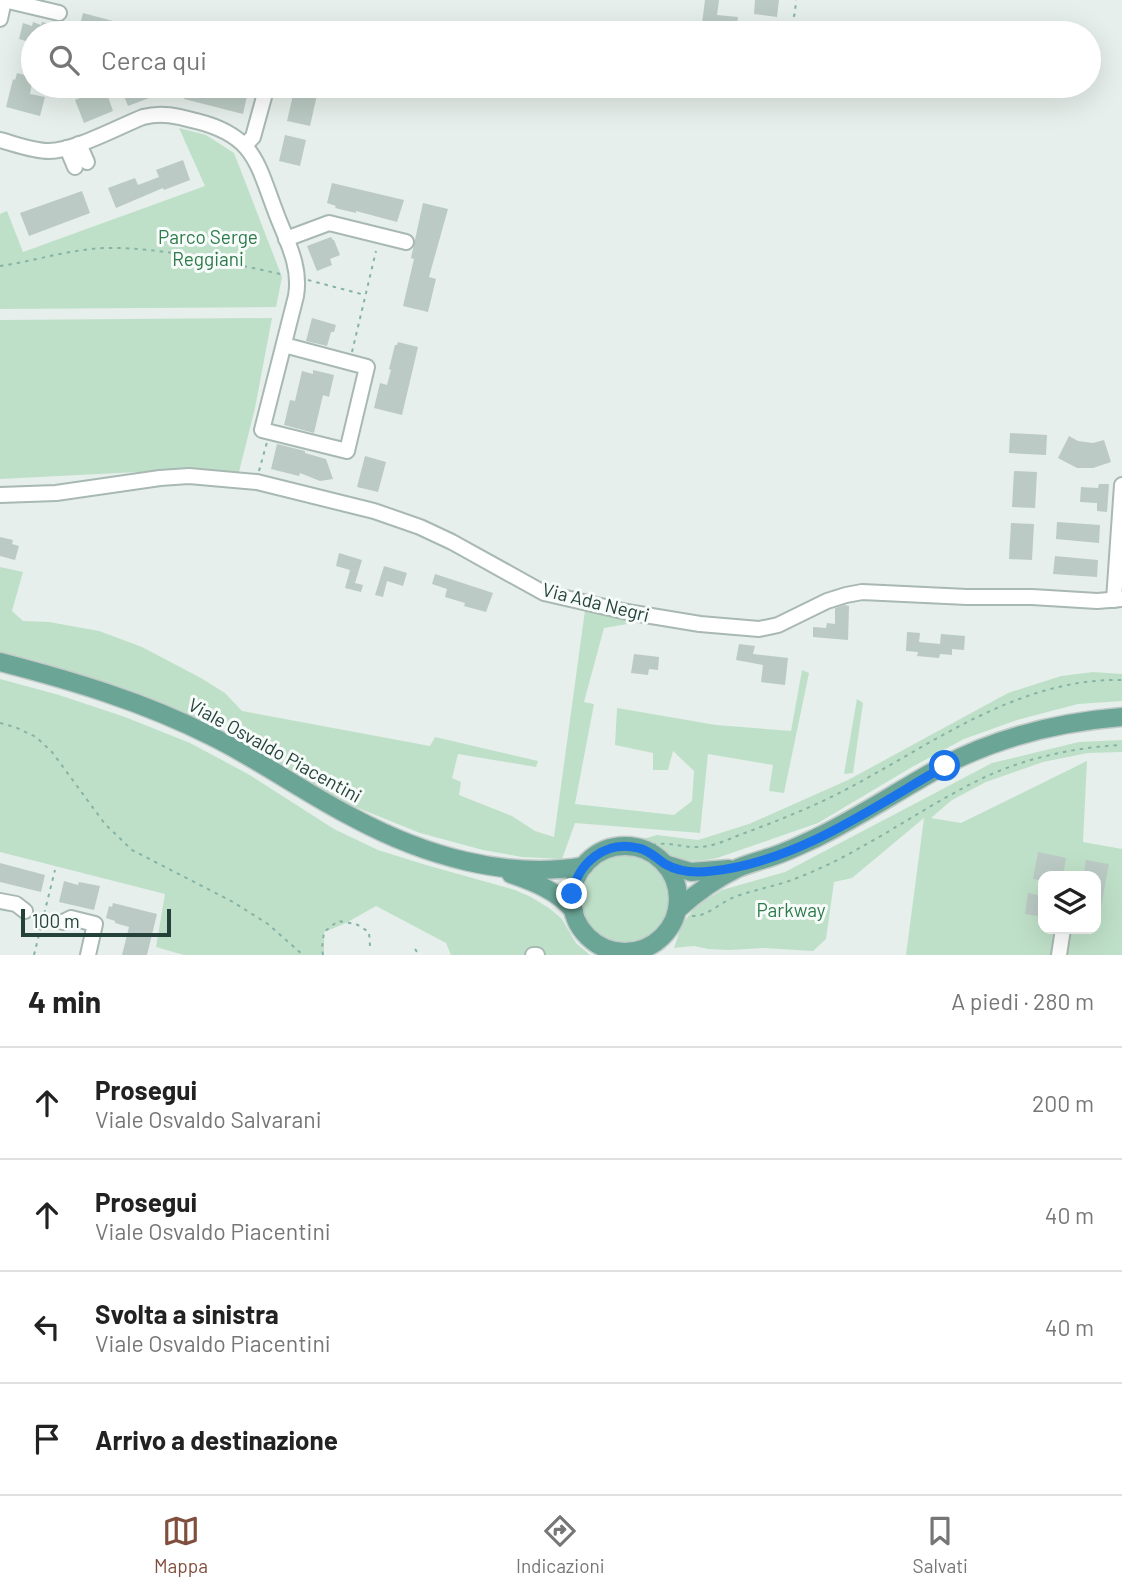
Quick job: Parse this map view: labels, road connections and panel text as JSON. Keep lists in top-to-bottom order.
{
  "streets": {
    "main road": ["Viale Osvaldo Piacentini"],
    "street": ["Via Ada Negri"]
  },
  "parks": ["Parco Serge Reggiani", "Parkway"],
  "scale_bar": "100 m",
  "page": {
    "search": "Cerca qui",
    "scale": "100 m",
    "heading": ["4 min", "A piedi · 280 m"],
    "list": [
      ["Prosegui", "Viale Osvaldo Salvarani", "200 m"],
      ["Prosegui", "Viale Osvaldo Piacentini", "40 m"],
      ["Svolta a sinistra", "Viale Osvaldo Piacentini", "40 m"],
      "Arrivo a destinazione"
    ],
    "nav": ["Mappa", "Indicazioni", "Salvati"]
  }
}
